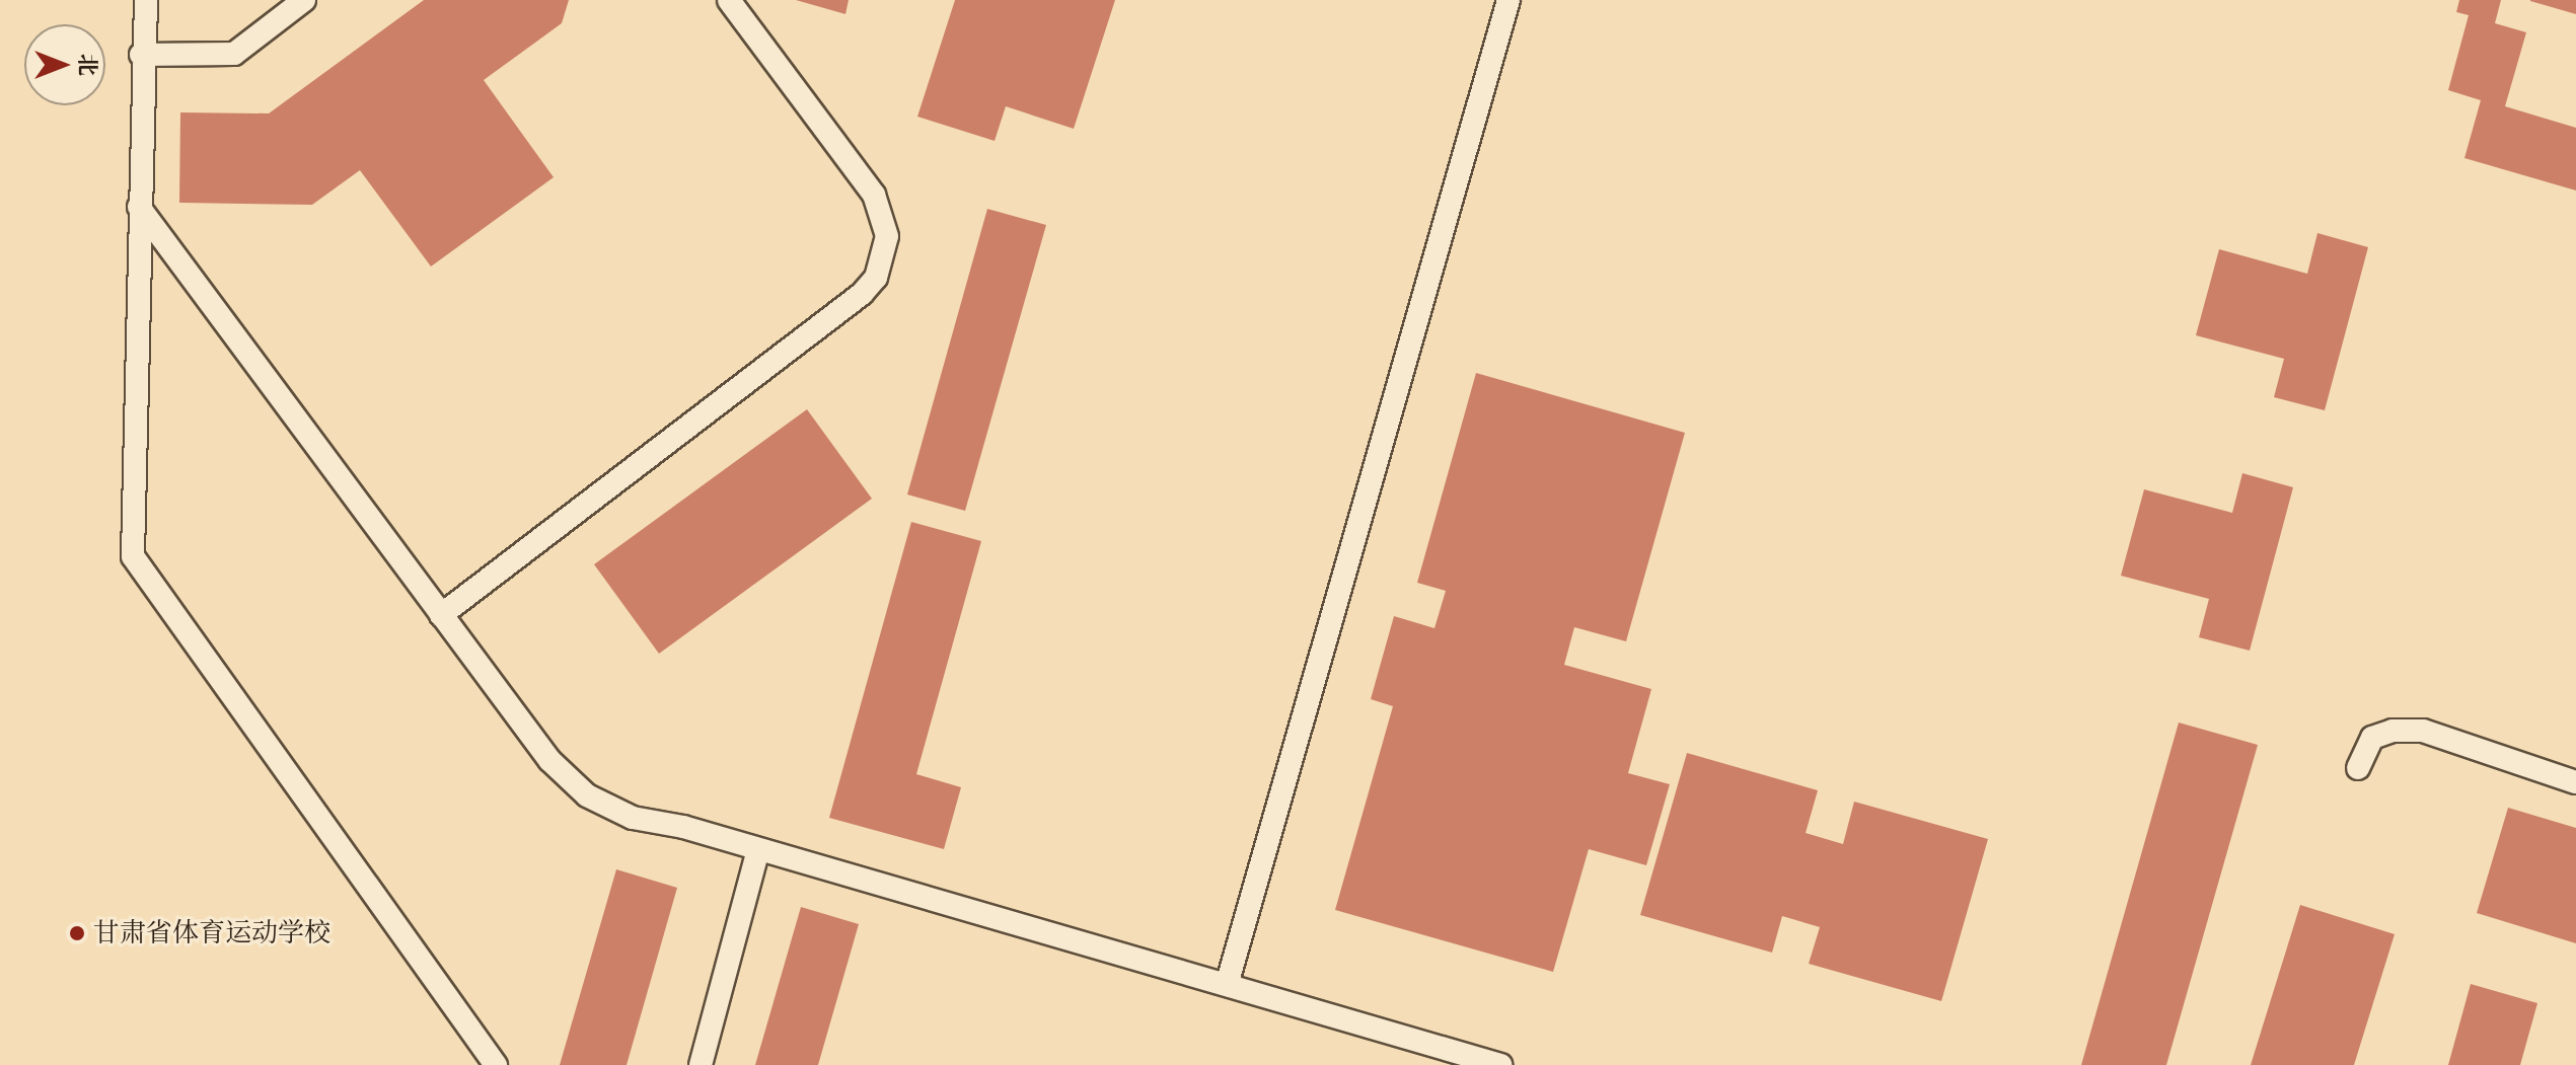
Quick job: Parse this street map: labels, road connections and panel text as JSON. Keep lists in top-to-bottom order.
{
  "places": ["甘肃省体育运动学校"],
  "north": "right"
}
